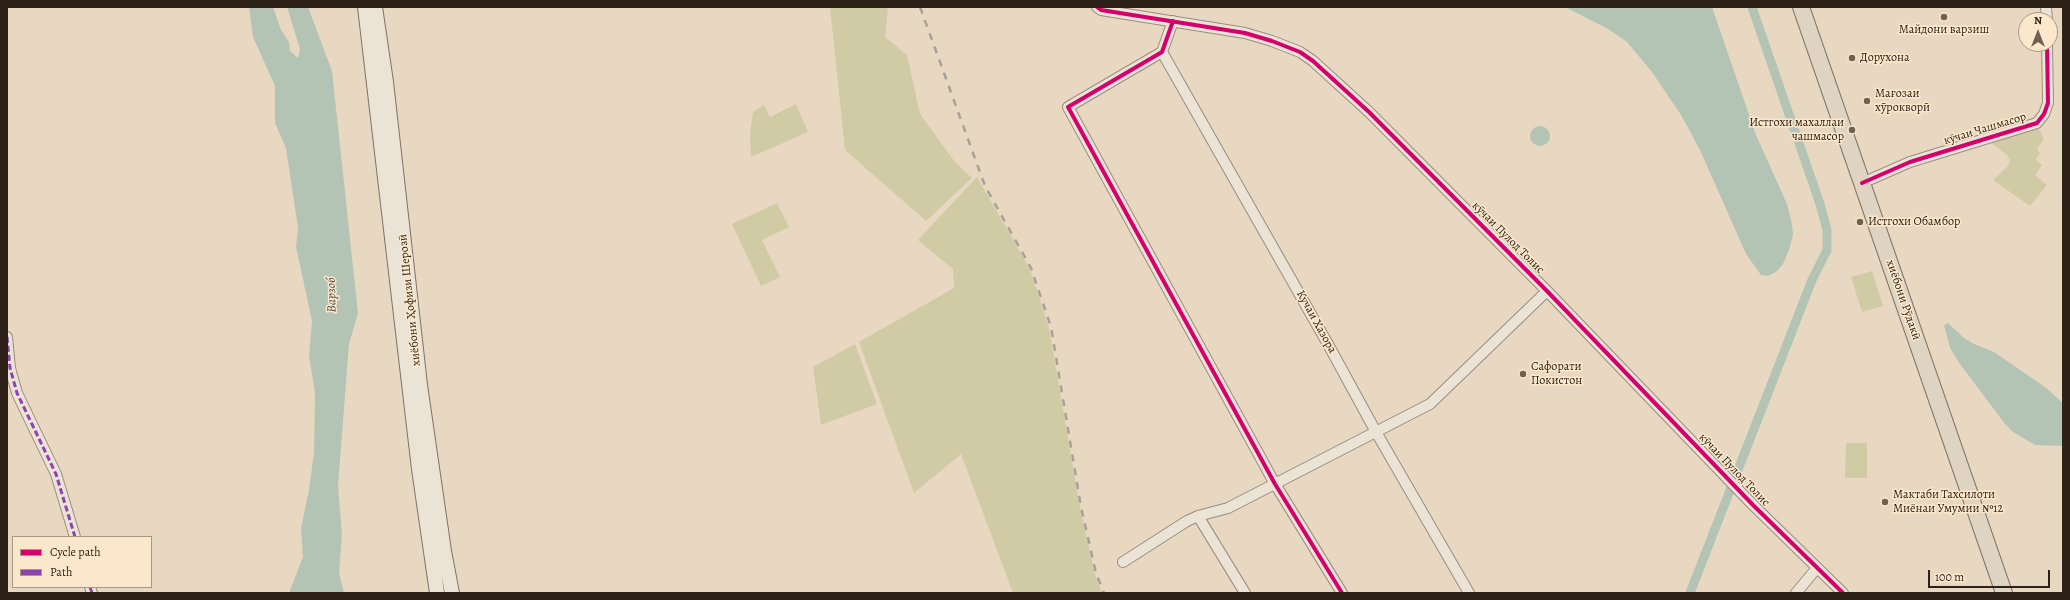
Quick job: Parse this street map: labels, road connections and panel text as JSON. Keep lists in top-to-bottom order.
{
  "streets": {
    "highway": ["хиёбони Рӯдакӣ"],
    "main road": ["хиёбони Ҳофизи Шерозӣ"],
    "street": ["кӯчаи Чашмасор", "кӯчаи Пулод Толис", "Кучаи Хазора"]
  },
  "crossings": [
    ["кӯчаи Чашмасор", "хиёбони Рӯдакӣ"]
  ],
  "water": ["Варзоб"],
  "places": [
    "Майдони варзиш",
    "Дорухона",
    "Мағозаи хӯрокворӣ",
    "Истгохи махаллаи чашмасор",
    "Истгохи Обамбор",
    "Сафорати Покистон",
    "Мактаби Тахсилоти Миёнаи Умумии №12"
  ],
  "legend": ["Cycle path", "Path"],
  "scale_bar": "100 m",
  "north": "top"
}
